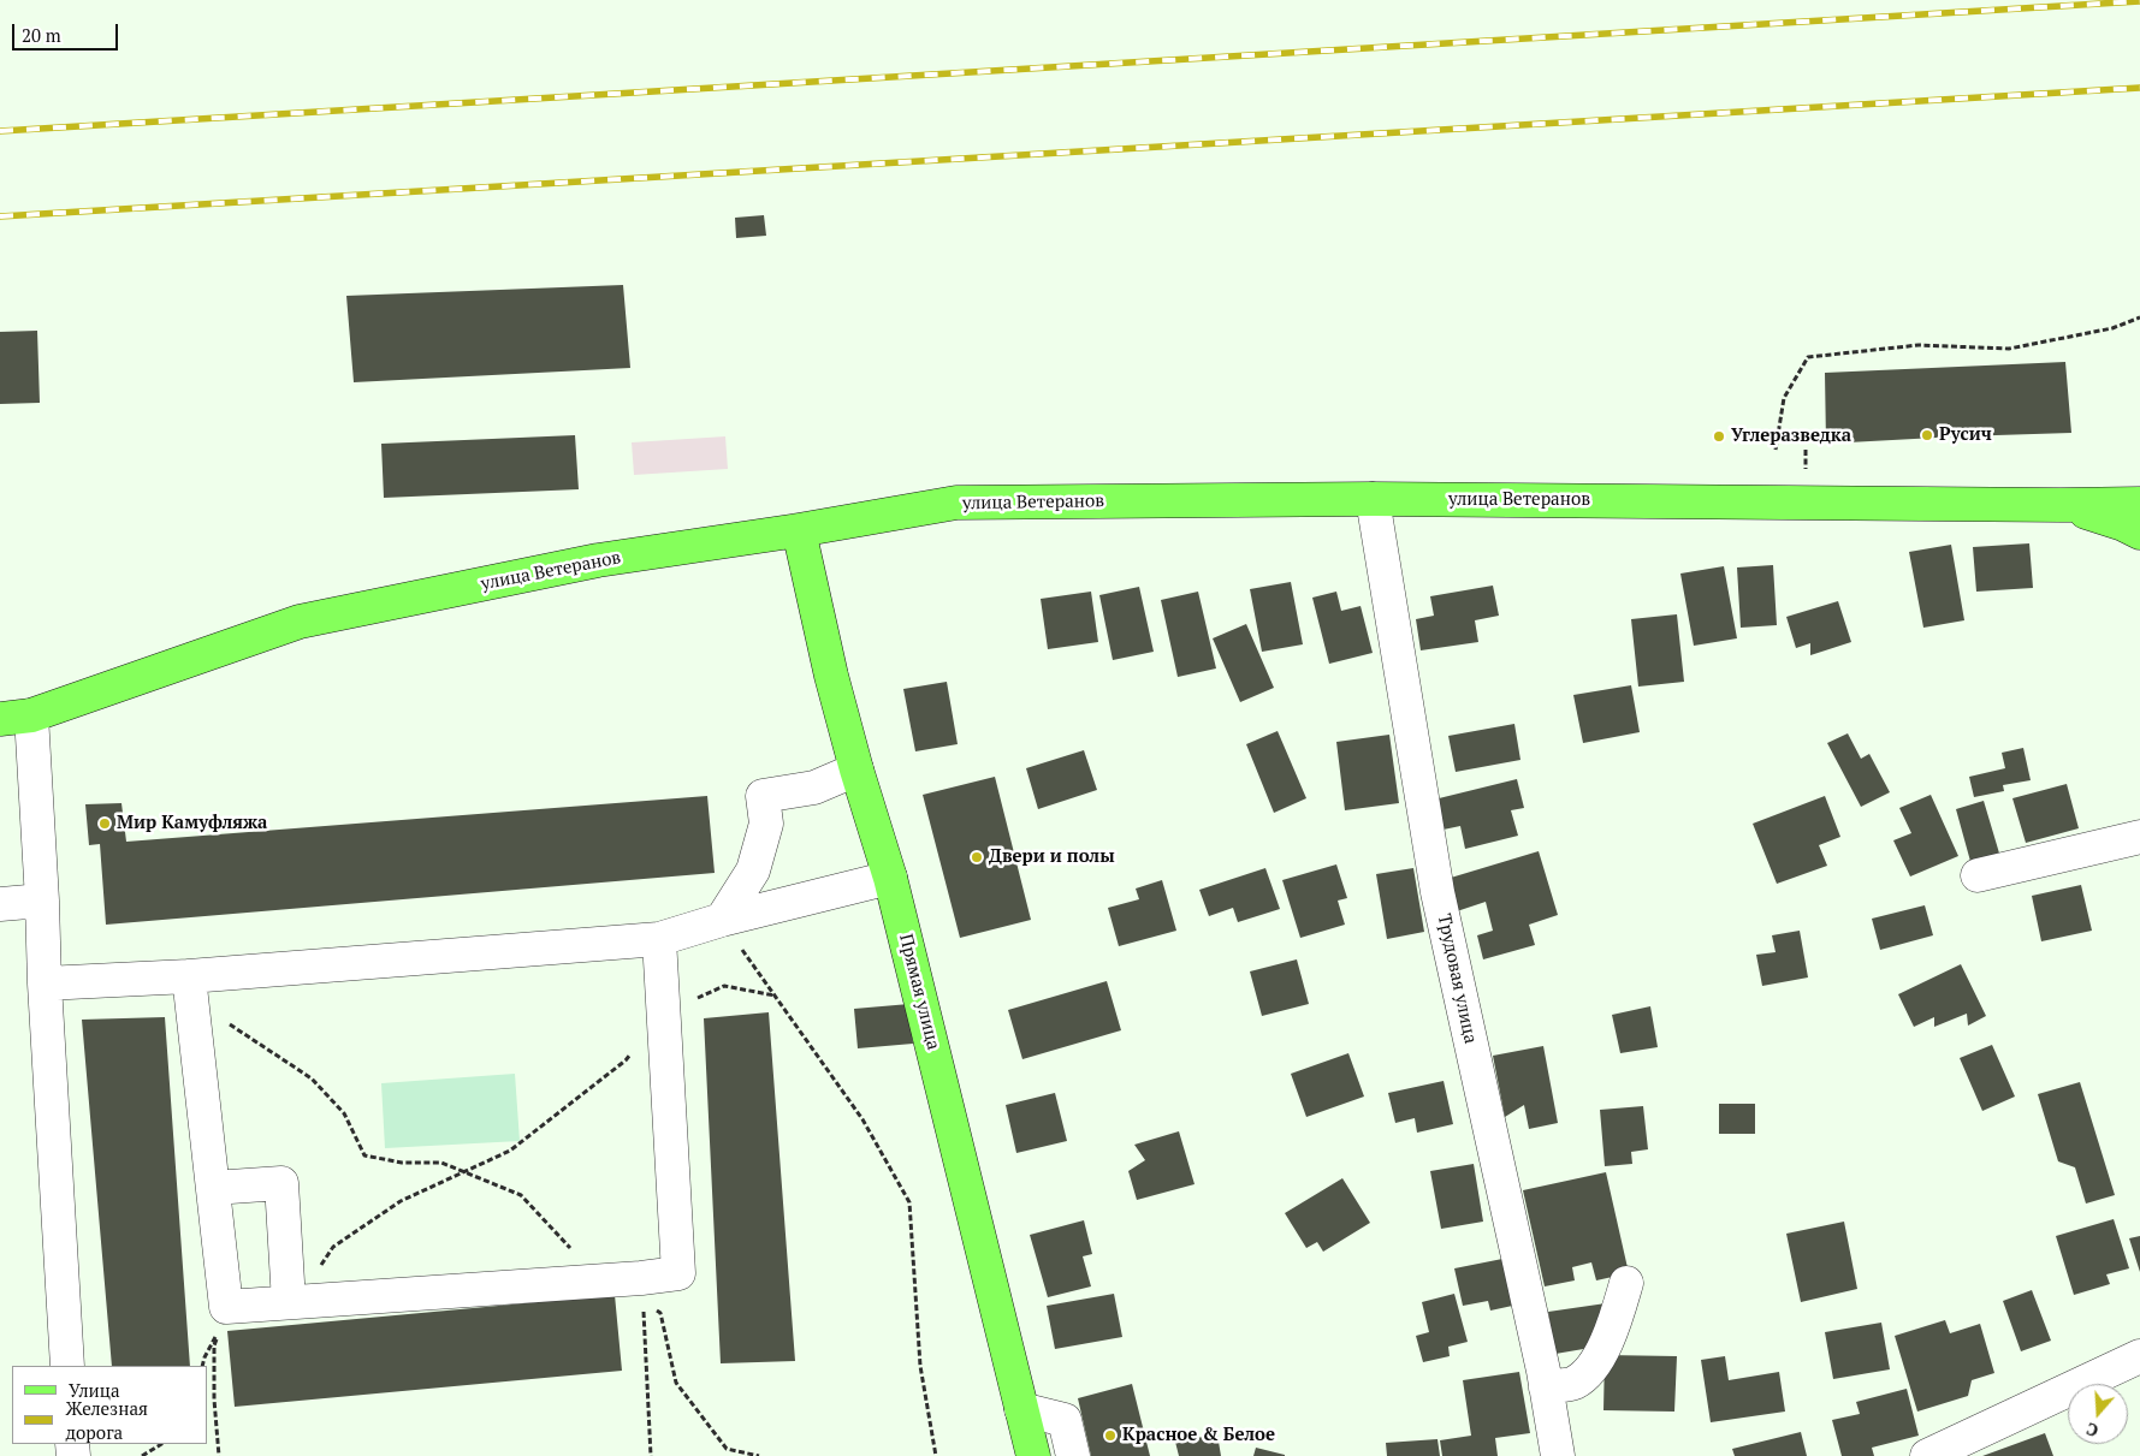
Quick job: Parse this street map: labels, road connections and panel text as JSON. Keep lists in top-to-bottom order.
{
  "streets": {
    "main road": ["улица Ветеранов", "Прямая улица"],
    "street": ["Трудовая улица"]
  },
  "crossings": [
    ["улица Ветеранов", "Трудовая улица"],
    ["улица Ветеранов", "Прямая улица"]
  ],
  "places": [
    "Русич",
    "Углеразведка",
    "Мир Камуфляжа",
    "Двери и полы",
    "Красное & Белое"
  ],
  "legend": ["Улица", "Железная дорога"],
  "scale_bar": "20 m",
  "north": "bottom"
}
